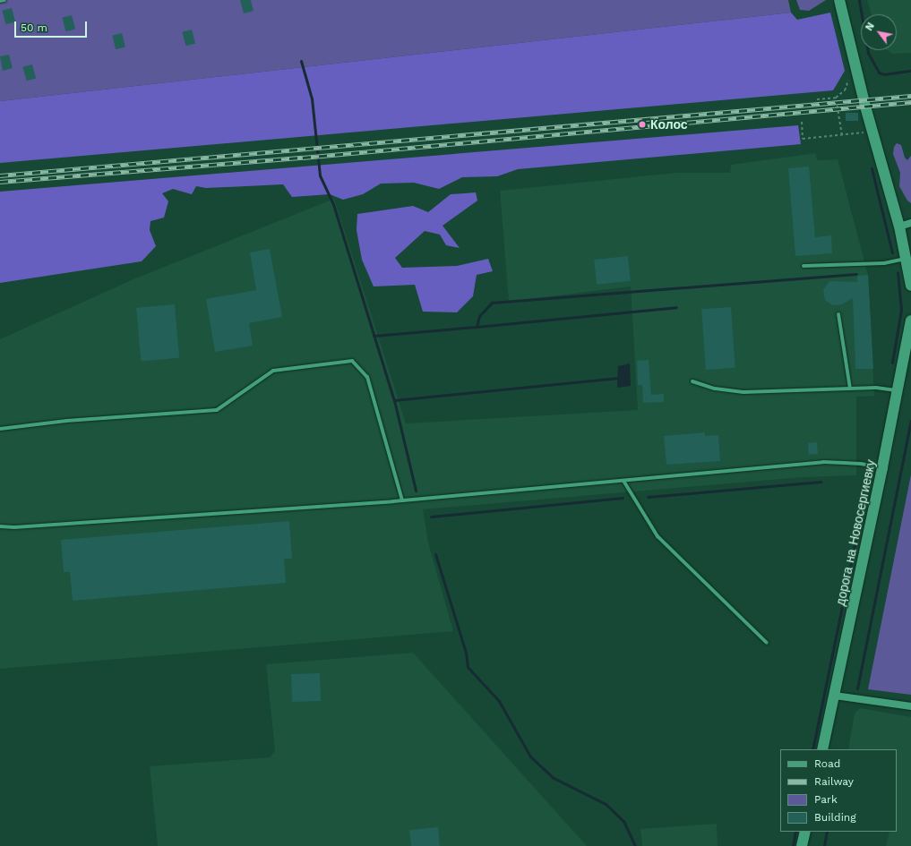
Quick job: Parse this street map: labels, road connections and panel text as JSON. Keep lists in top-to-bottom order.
{
  "streets": {
    "street": ["дорога на Новосергиевку"]
  },
  "places": ["Колос"],
  "legend": [
    "Road",
    "Railway",
    "Park",
    "Building"
  ],
  "scale_bar": "50 m",
  "north": "top left"
}
